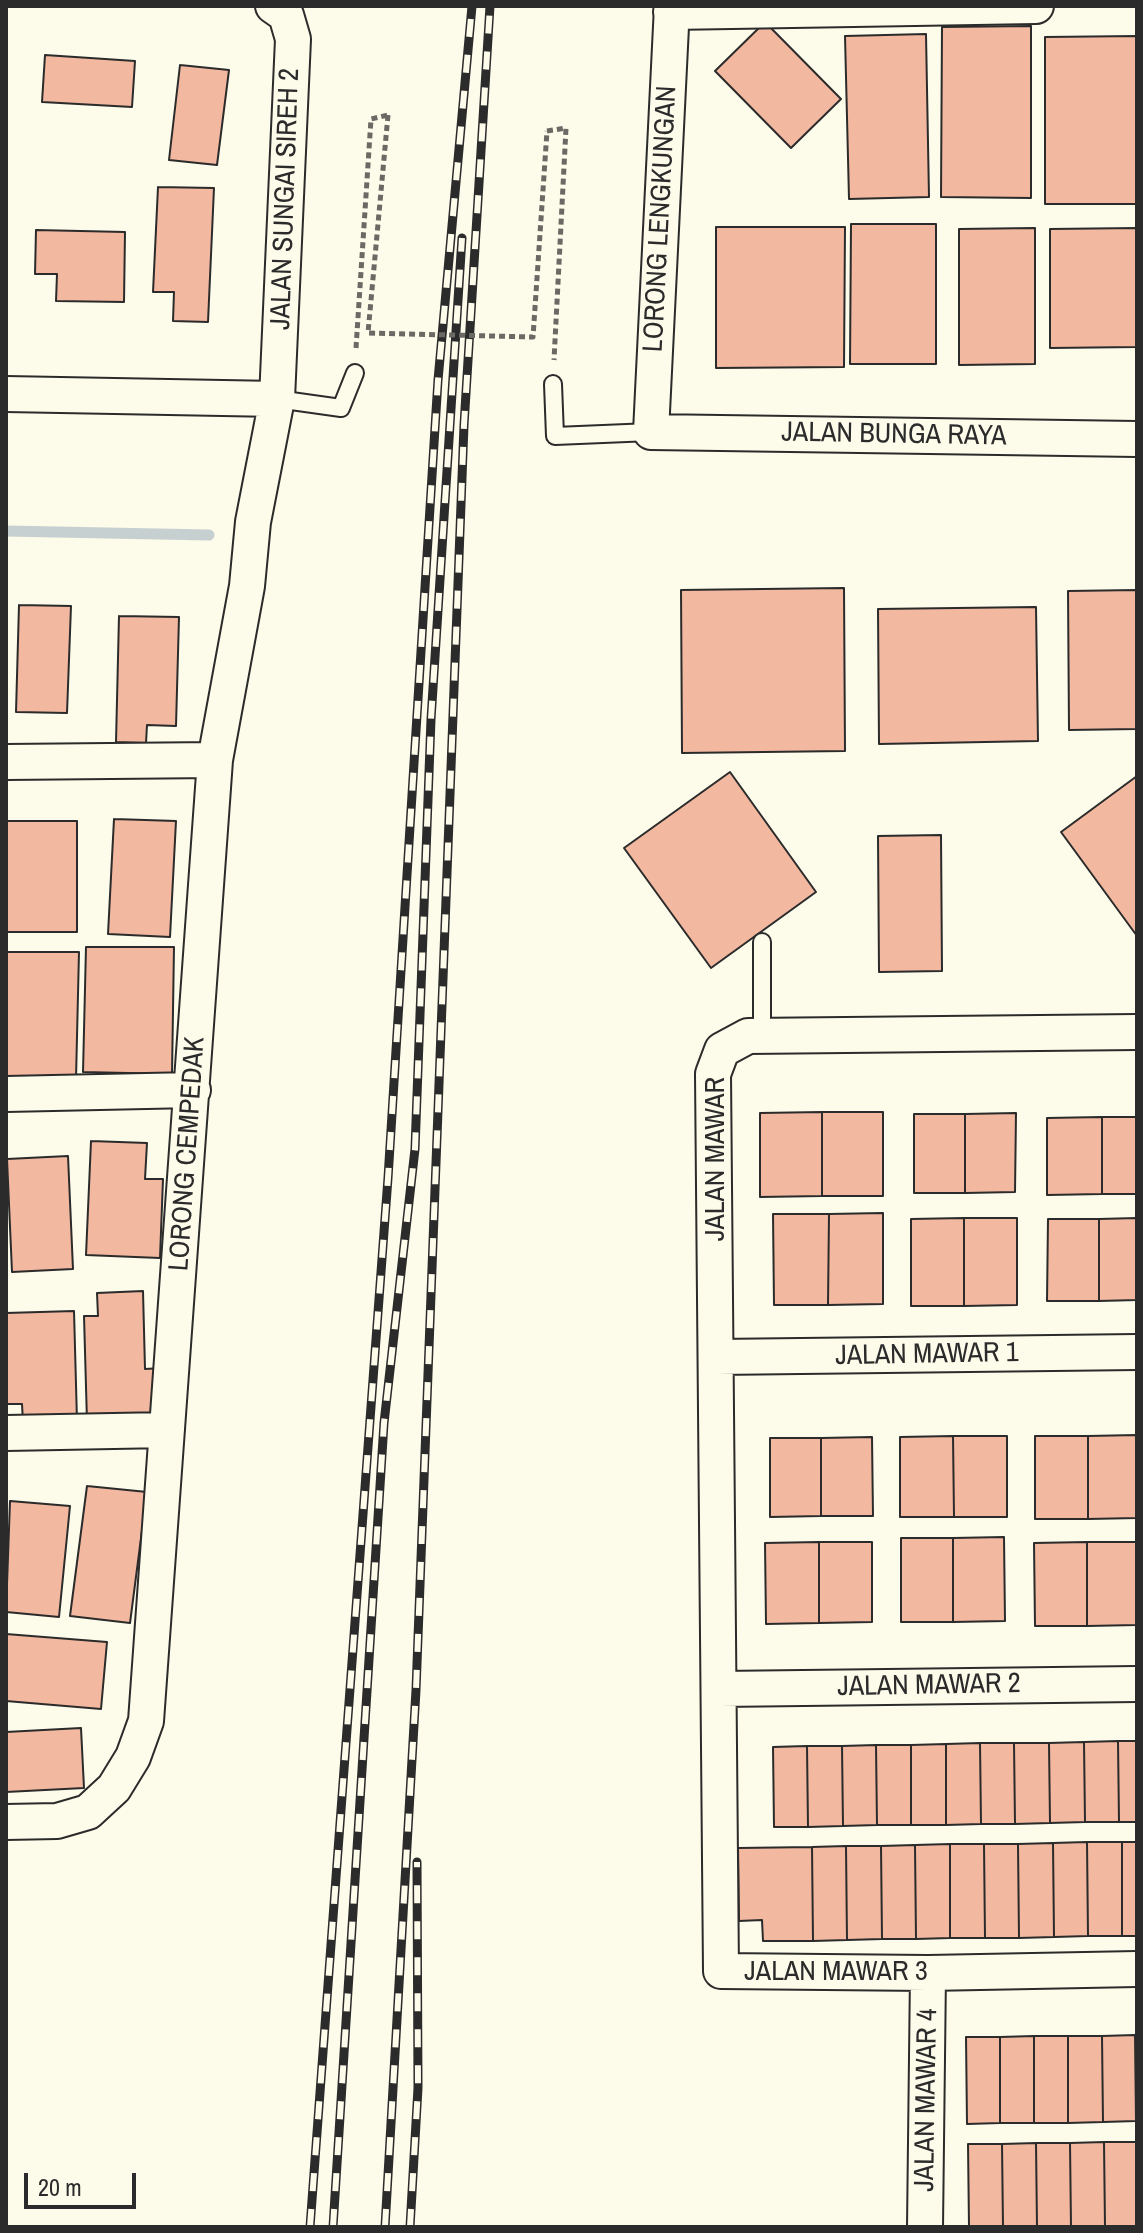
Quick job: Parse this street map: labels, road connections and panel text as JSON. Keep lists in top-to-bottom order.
{
  "streets": {
    "street": [
      "JALAN SUNGAI SIREH 2",
      "LORONG LENGKUNGAN",
      "JALAN BUNGA RAYA",
      "LORONG CEMPEDAK",
      "JALAN MAWAR",
      "JALAN MAWAR 1",
      "JALAN MAWAR 2",
      "JALAN MAWAR 3",
      "JALAN MAWAR 4"
    ]
  },
  "crossings": [
    ["JALAN SUNGAI SIREH 2", "LORONG CEMPEDAK"],
    ["LORONG LENGKUNGAN", "JALAN BUNGA RAYA"],
    ["JALAN MAWAR", "JALAN MAWAR 1"],
    ["JALAN MAWAR", "JALAN MAWAR 2"],
    ["JALAN MAWAR", "JALAN MAWAR 3"],
    ["JALAN MAWAR 2", "JALAN MAWAR 3"],
    ["JALAN MAWAR 3", "JALAN MAWAR 4"]
  ],
  "scale_bar": "20 m"
}
